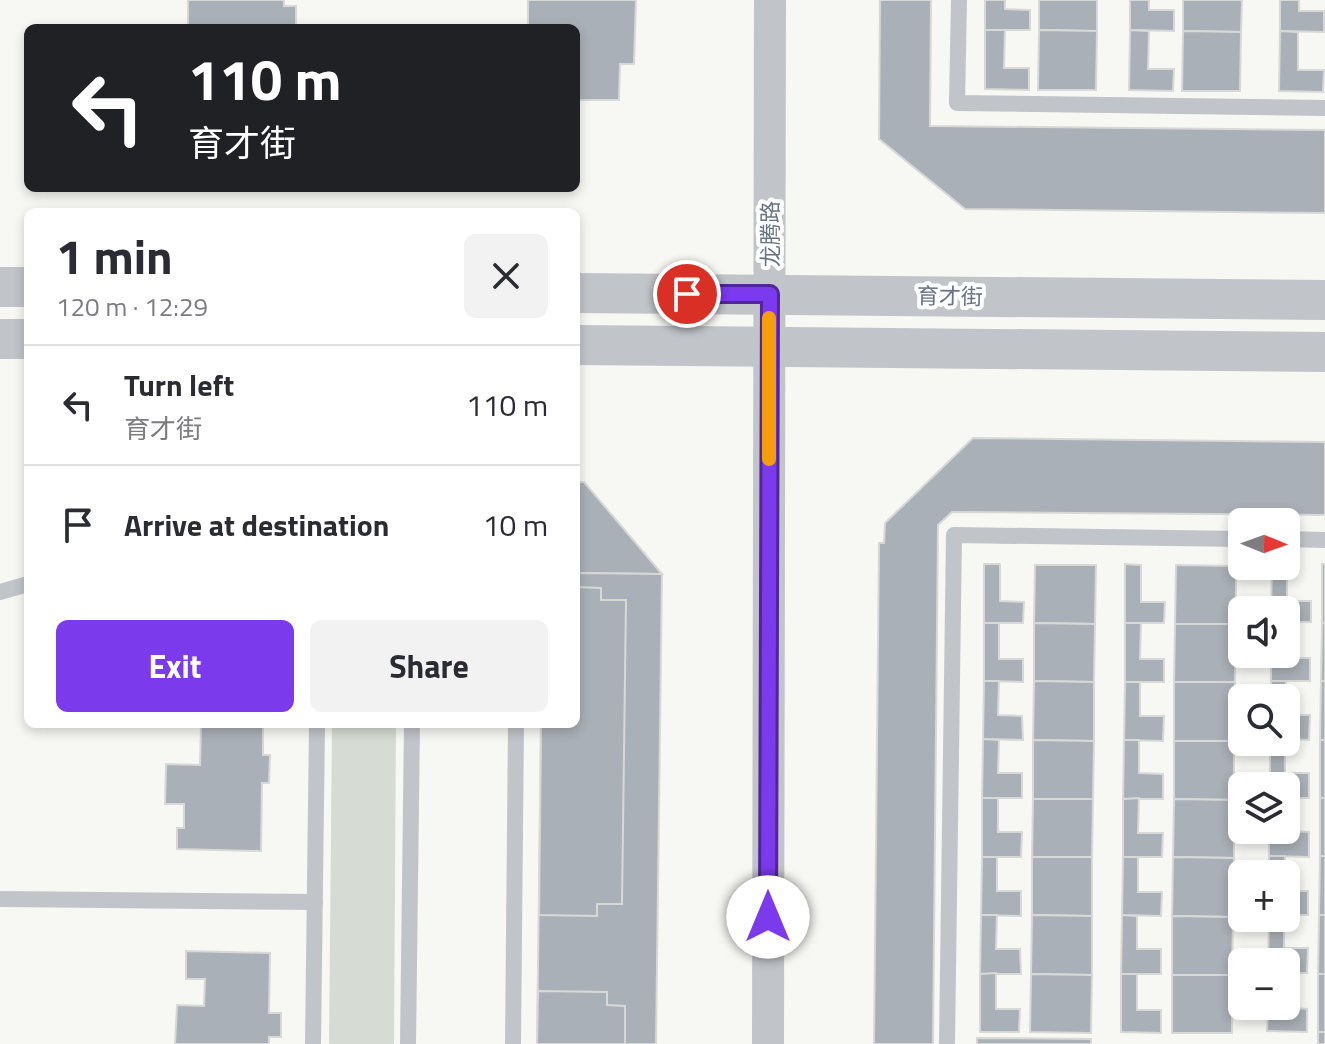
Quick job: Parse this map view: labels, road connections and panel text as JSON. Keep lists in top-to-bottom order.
{
  "streets": {
    "street": ["龙腾路", "育才街"]
  },
  "crossings": [
    ["龙腾路", "育才街"]
  ],
  "north": "right",
  "page": {
    "turn": ["110 m", "育才街"],
    "heading": ["1 min", "120 m · 12:29"],
    "list": [
      {
        "name": "Turn left",
        "note": "育才街",
        "value": "110 m"
      },
      {
        "name": "Arrive at destination",
        "value": "10 m"
      }
    ],
    "map_buttons": ["+", "−"],
    "buttons": ["Exit", "Share"]
  }
}
